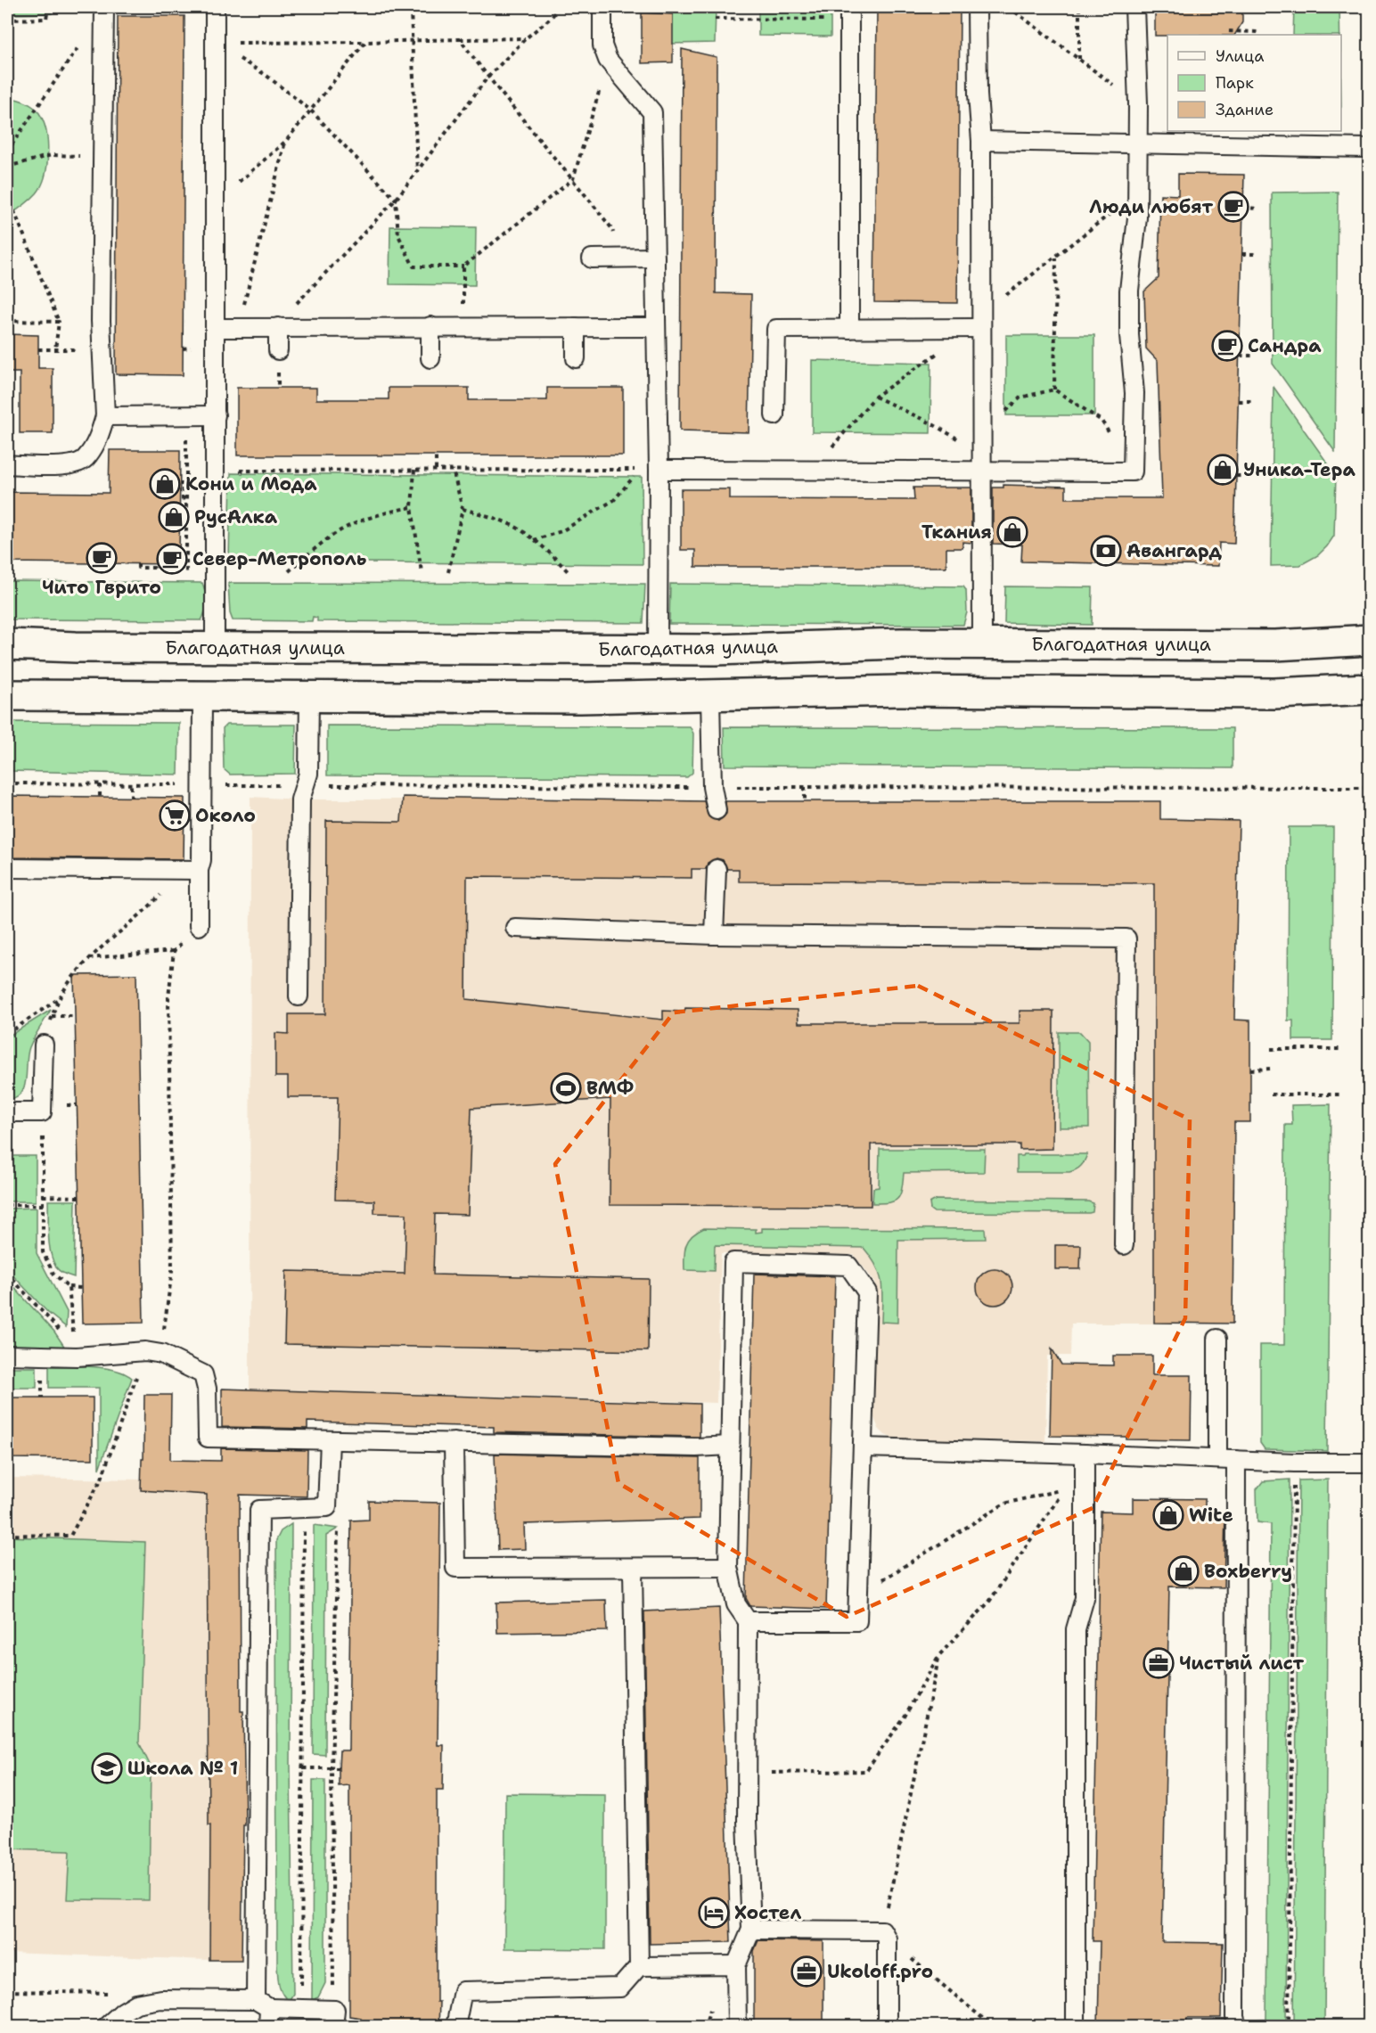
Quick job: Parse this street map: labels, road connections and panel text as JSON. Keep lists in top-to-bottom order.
{
  "streets": {
    "main road": ["Благодатная улица"]
  },
  "places": {
    "cafe": [
      "Люди любят",
      "Сандра",
      "Чито Гврито",
      "Север-Метрополь"
    ],
    "shop": [
      "Уника-Тера",
      "Кони и Мода",
      "РусАлка",
      "Ткания",
      "Wite",
      "Boxberry"
    ],
    "bank": ["Авангард"],
    "supermarket": ["Около"],
    "sports": ["ВМФ"],
    "office": ["Чистый лист", "Ukoloff.pro"],
    "school or university": ["Школа № 1"],
    "hotel": ["Хостел"]
  },
  "legend": ["Улица", "Парк", "Здание"]
}
